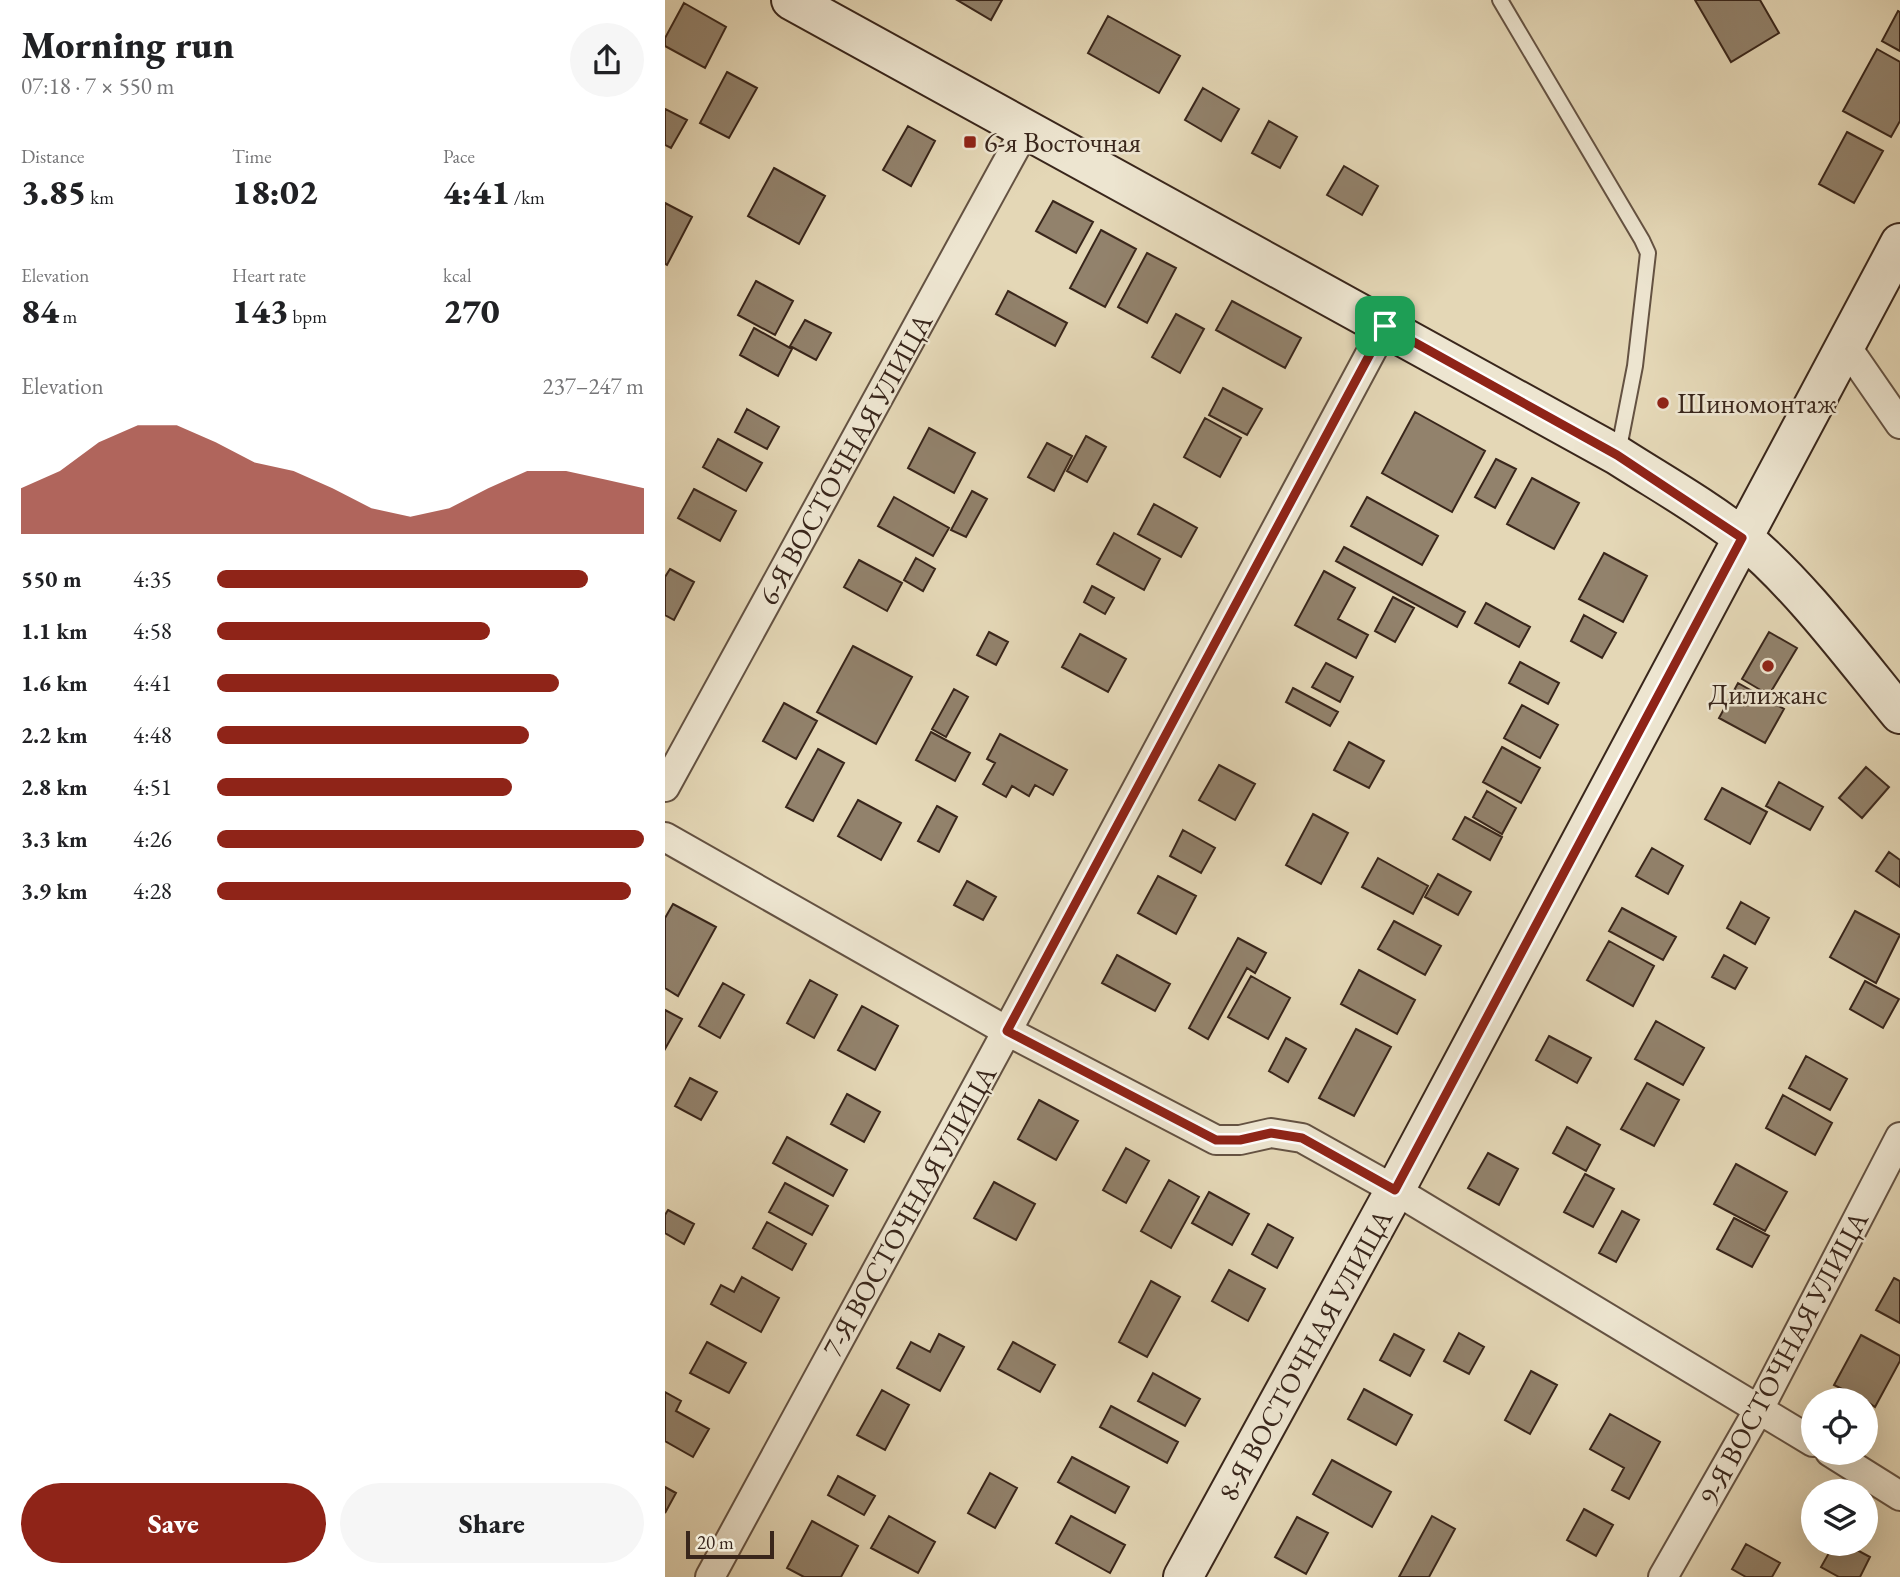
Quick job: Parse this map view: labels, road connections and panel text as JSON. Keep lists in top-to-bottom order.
{
  "streets": {
    "main road": ["8-Я ВОСТОЧНАЯ УЛИЦА"],
    "street": ["6-Я ВОСТОЧНАЯ УЛИЦА", "7-Я ВОСТОЧНАЯ УЛИЦА", "9-Я ВОСТОЧНАЯ УЛИЦА"]
  },
  "places": {
    "transit": ["6-я Восточная"],
    "other": ["Шиномонтаж", "Дилижанс"]
  },
  "scale_bar": "20 m",
  "page": {
    "heading": ["Morning run", "07:18 · 7 × 550 m"],
    "stats": [
      ["Distance", "3.85 km"],
      ["Time", "18:02"],
      ["Pace", "4:41 /km"],
      ["Elevation", "84 m"],
      ["Heart rate", "143 bpm"],
      ["kcal", "270"]
    ],
    "chart": ["Elevation", "237–247 m"],
    "list": [
      {
        "name": "550 m",
        "note": "4:35"
      },
      {
        "name": "1.1 km",
        "note": "4:58"
      },
      {
        "name": "1.6 km",
        "note": "4:41"
      },
      {
        "name": "2.2 km",
        "note": "4:48"
      },
      {
        "name": "2.8 km",
        "note": "4:51"
      },
      {
        "name": "3.3 km",
        "note": "4:26"
      },
      {
        "name": "3.9 km",
        "note": "4:28"
      }
    ],
    "buttons": ["Save", "Share"],
    "scale": "20 m"
  }
}
